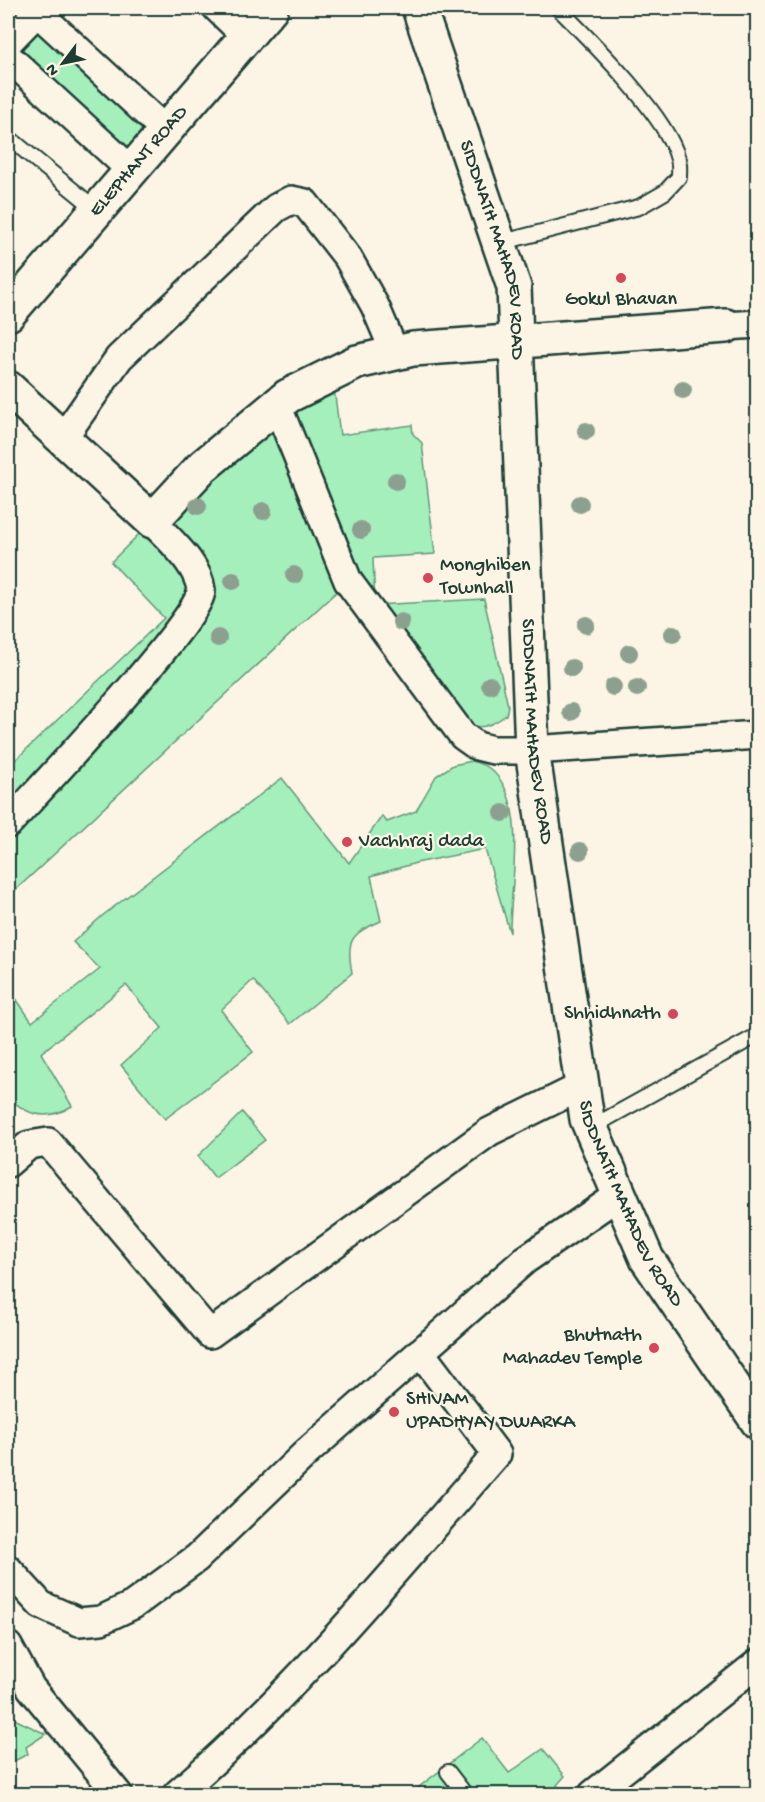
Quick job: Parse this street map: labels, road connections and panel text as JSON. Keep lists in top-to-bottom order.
{
  "streets": {
    "main road": ["ELEPHANT ROAD", "SIDDNATH MAHADEV ROAD"]
  },
  "places": [
    "Gokul Bhavan",
    "Monghiben Townhall",
    "Vachhraj dada",
    "Shhidhnath",
    "Bhutnath Mahadev Temple",
    "SHIVAM UPADHYAY DWARKA"
  ],
  "north": "bottom left"
}
